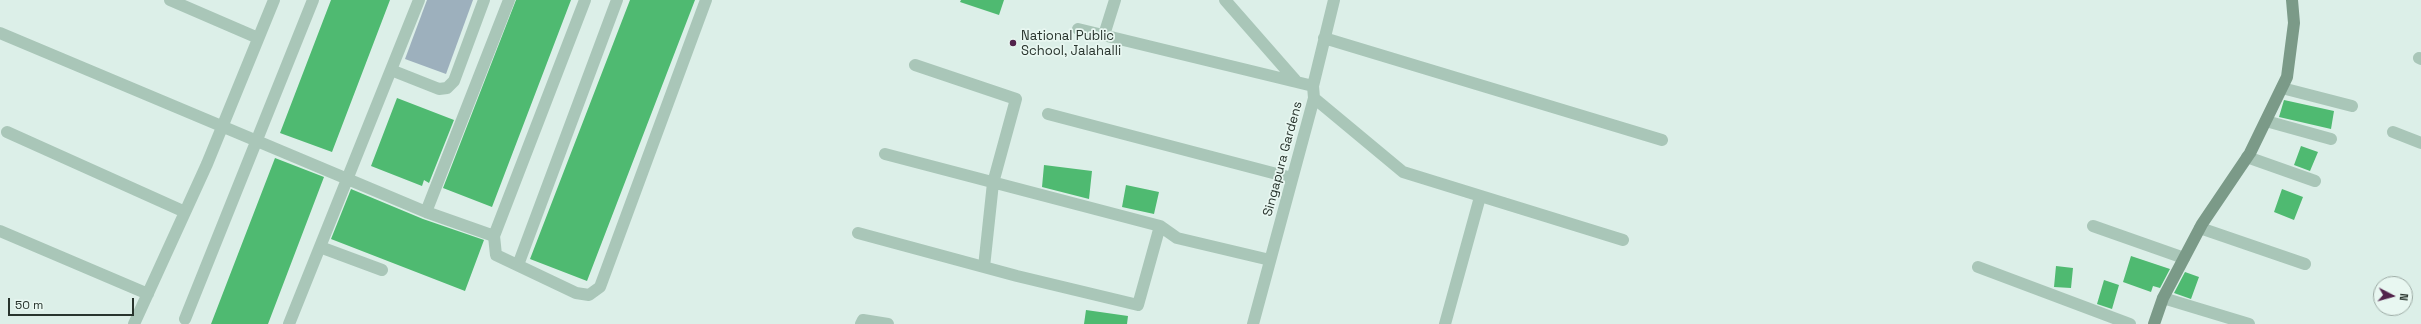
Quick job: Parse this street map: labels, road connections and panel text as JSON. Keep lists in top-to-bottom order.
{
  "streets": {
    "street": ["Singapura Gardens"]
  },
  "places": ["National Public School, Jalahalli"],
  "scale_bar": "50 m",
  "north": "right"
}
